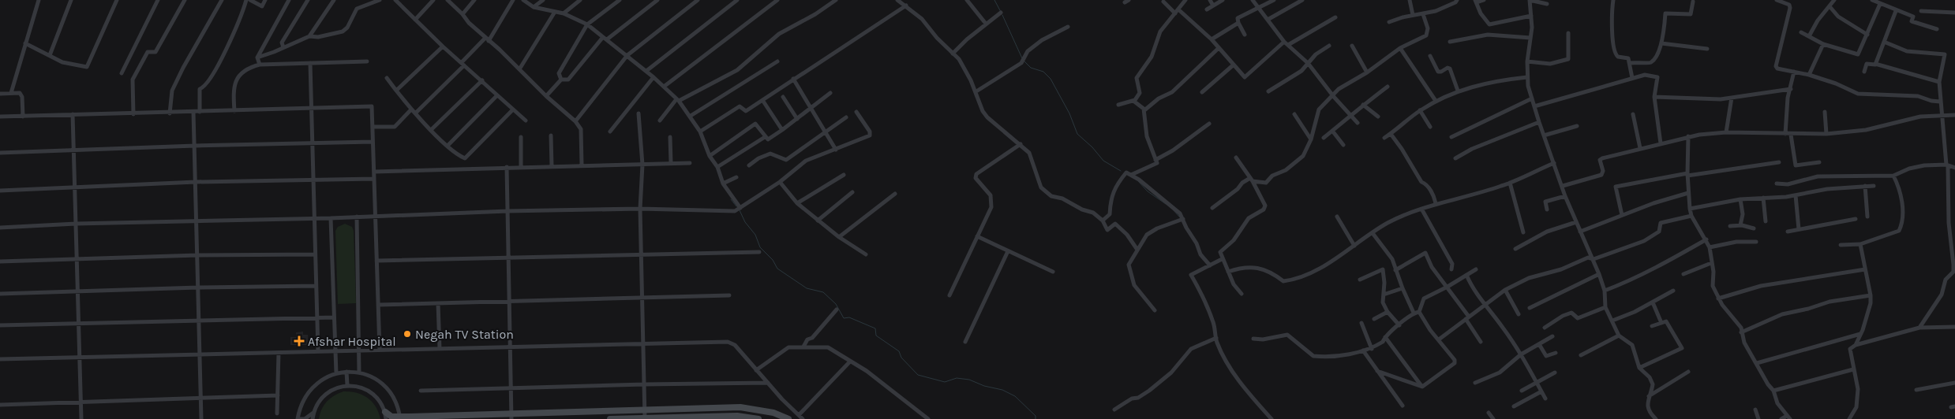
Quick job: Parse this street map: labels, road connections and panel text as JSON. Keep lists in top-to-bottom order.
{
  "places": {
    "other": ["Negah TV Station"],
    "health": ["Afshar Hospital"]
  }
}
